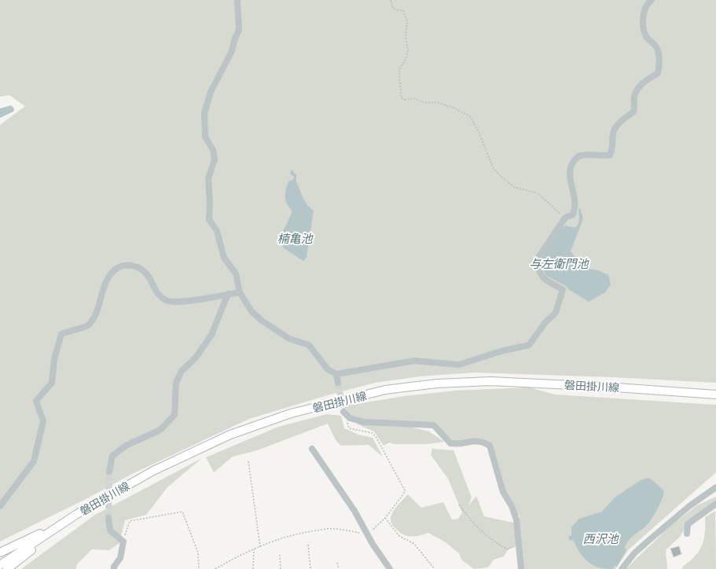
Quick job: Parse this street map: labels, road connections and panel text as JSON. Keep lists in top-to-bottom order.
{
  "streets": {
    "main road": ["磐田掛川線"]
  },
  "water": ["楠亀池", "与左衛門池", "西沢池"]
}
